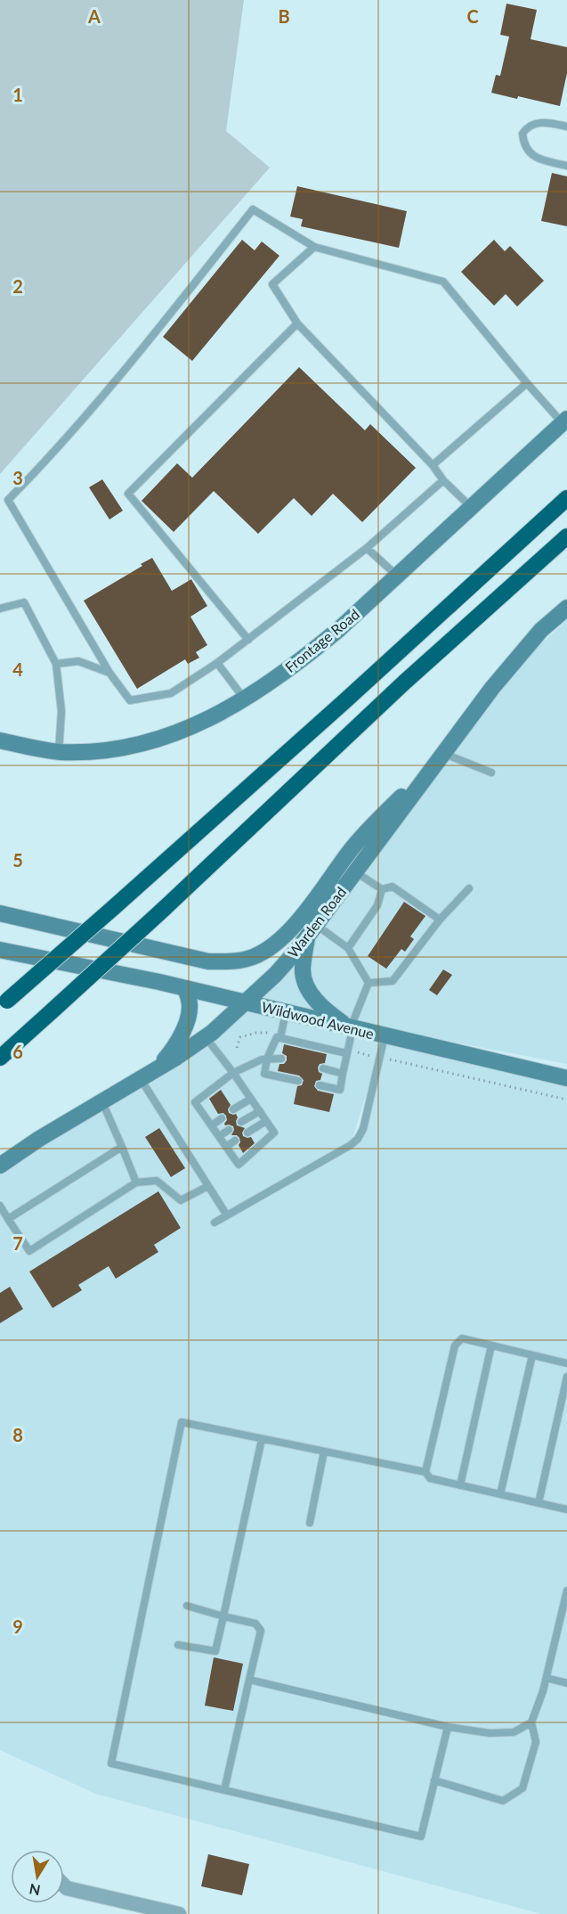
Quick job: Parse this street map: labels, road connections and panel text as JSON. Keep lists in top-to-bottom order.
{
  "streets": {
    "main road": ["Frontage Road", "Warden Road", "Wildwood Avenue"]
  },
  "crossings": [
    ["Warden Road", "Wildwood Avenue"]
  ],
  "north": "bottom",
  "grid": {
    "columns": ["A", "B", "C"],
    "rows": [
      "1",
      "2",
      "3",
      "4",
      "5",
      "6",
      "7",
      "8",
      "9"
    ]
  }
}
